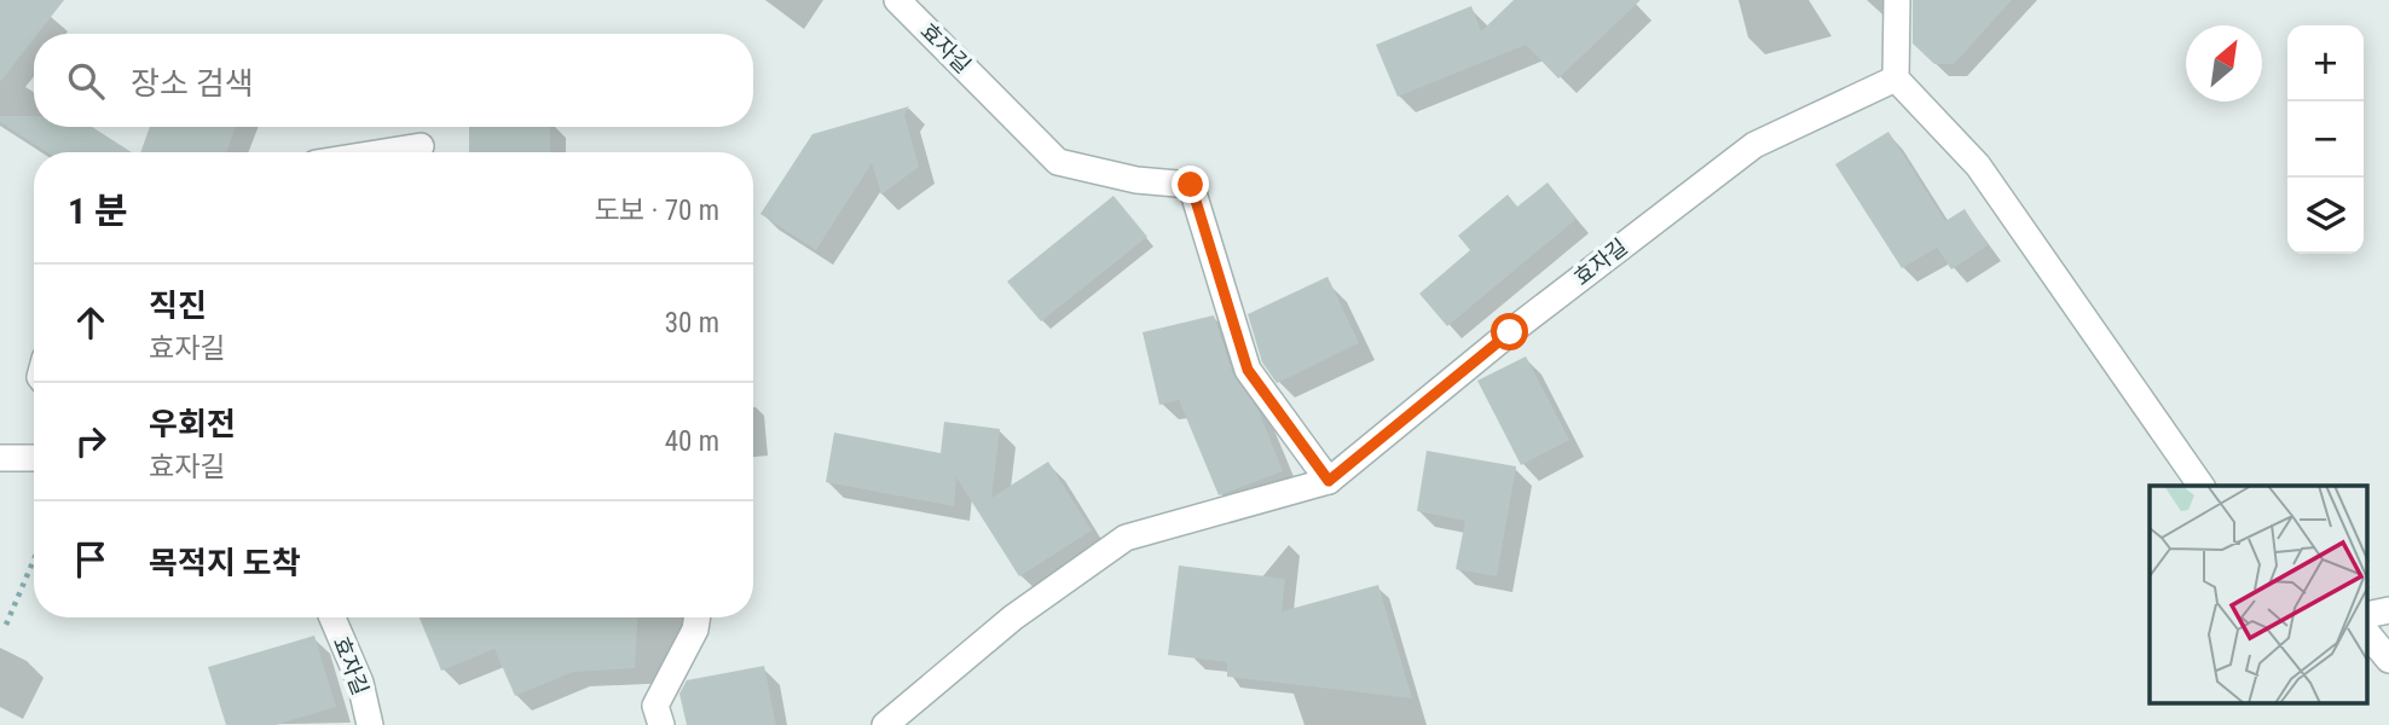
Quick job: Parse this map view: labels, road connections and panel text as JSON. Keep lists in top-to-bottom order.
{
  "streets": {
    "street": ["효자길"]
  },
  "north": "top right",
  "page": {
    "map_buttons": ["+", "−"],
    "search": "장소 검색",
    "heading": ["1 분", "도보 · 70 m"],
    "list": [
      ["직진", "효자길", "30 m"],
      ["우회전", "효자길", "40 m"],
      "목적지 도착"
    ]
  }
}
